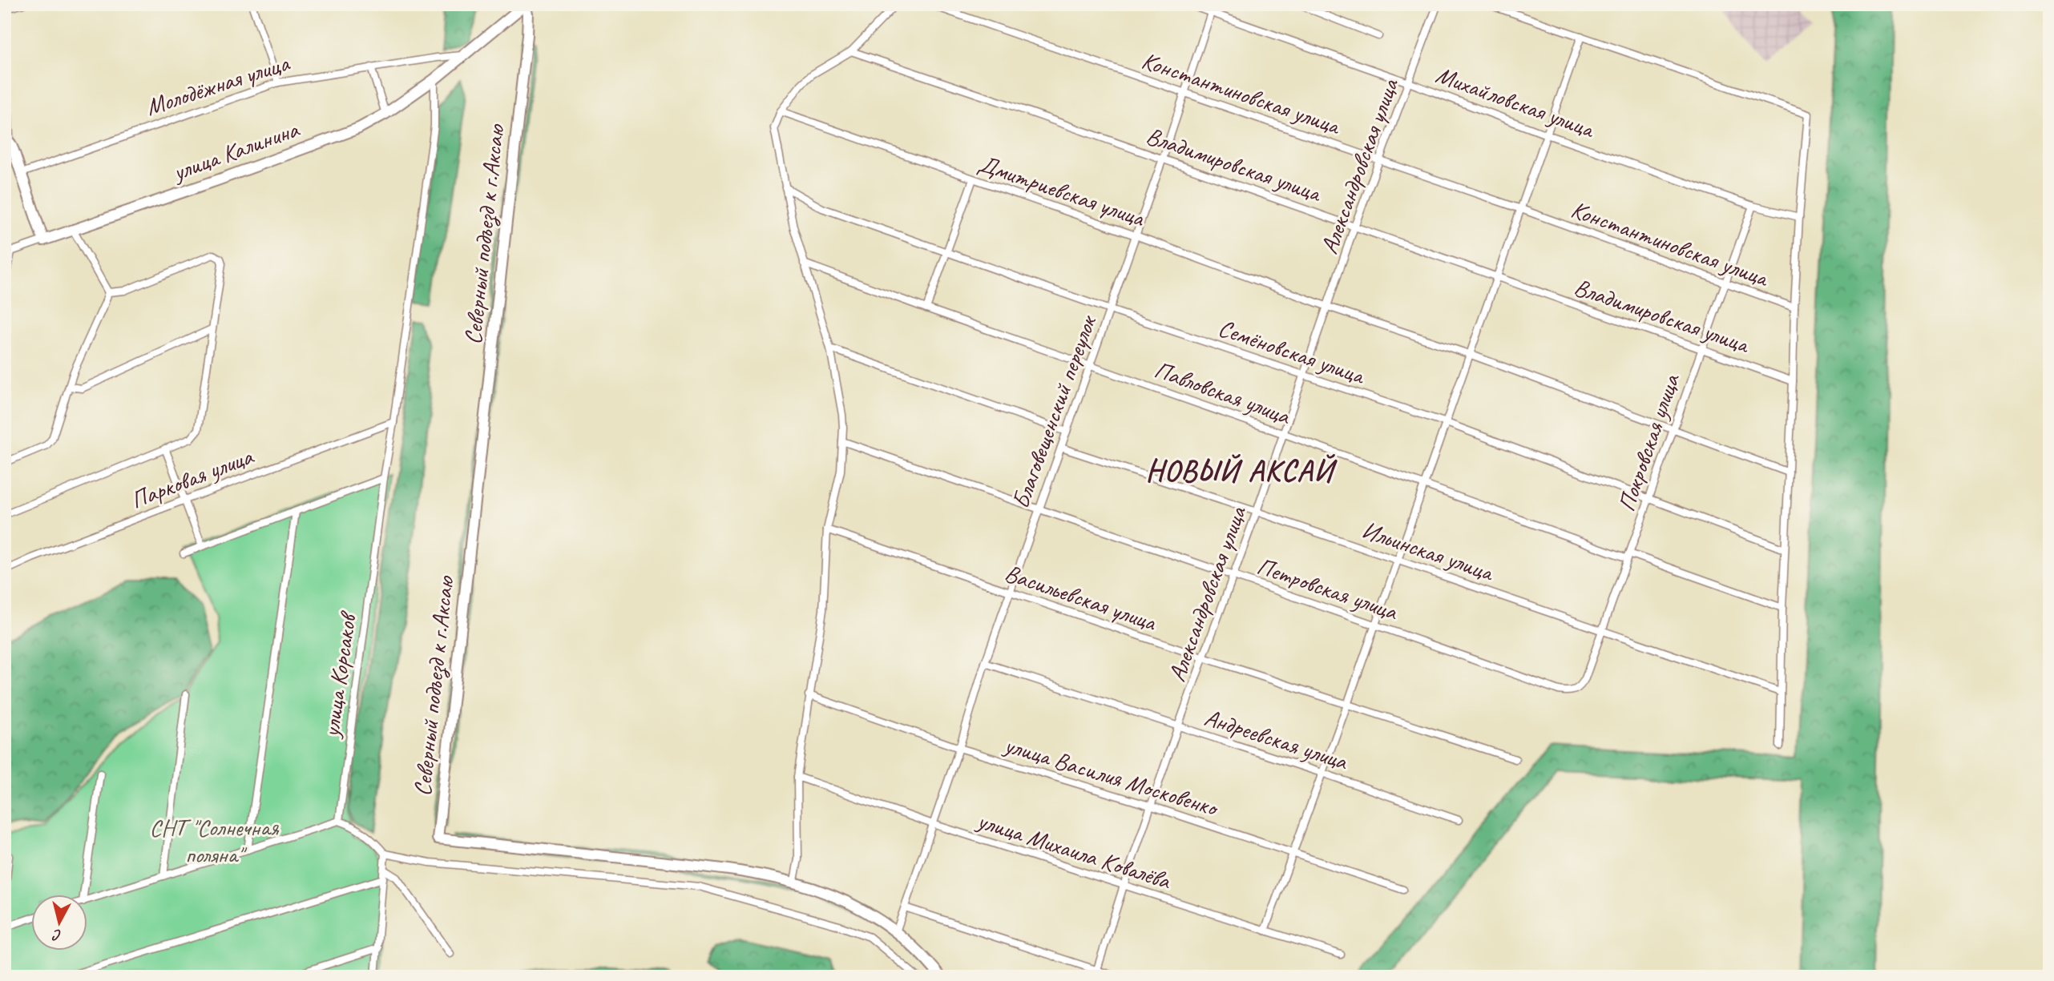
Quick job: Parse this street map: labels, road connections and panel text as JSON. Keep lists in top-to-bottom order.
{
  "streets": {
    "street": [
      "Молодёжная улица",
      "Константиновская улица",
      "Михайловская улица",
      "улица Калинина",
      "Владимировская улица",
      "Александровская улица",
      "Дмитриевская улица",
      "Северный подъезд к г.Аксаю",
      "Семёновская улица",
      "Павловская улица",
      "Благовещенский переулок",
      "Покровская улица",
      "Парковая улица",
      "Ильинская улица",
      "Петровская улица",
      "Васильевская улица",
      "улица Корсаков",
      "Андреевская улица",
      "улица Василия Московенко",
      "улица Михаила Ковалёва"
    ]
  },
  "crossings": [
    ["Молодёжная улица", "улица Калинина"],
    ["Константиновская улица", "Александровская улица"],
    ["Константиновская улица", "Благовещенский переулок"],
    ["Константиновская улица", "Покровская улица"],
    ["Михайловская улица", "Александровская улица"],
    ["Михайловская улица", "Благовещенский переулок"],
    ["Михайловская улица", "Покровская улица"],
    ["улица Калинина", "Северный подъезд к г.Аксаю"],
    ["улица Калинина", "улица Корсаков"],
    ["Владимировская улица", "Александровская улица"],
    ["Владимировская улица", "Благовещенский переулок"],
    ["Владимировская улица", "Покровская улица"],
    ["Александровская улица", "Дмитриевская улица"],
    ["Александровская улица", "Семёновская улица"],
    ["Александровская улица", "Павловская улица"],
    ["Александровская улица", "Ильинская улица"],
    ["Александровская улица", "Петровская улица"],
    ["Александровская улица", "Васильевская улица"],
    ["Александровская улица", "Андреевская улица"],
    ["Александровская улица", "улица Василия Московенко"],
    ["Александровская улица", "улица Михаила Ковалёва"],
    ["Дмитриевская улица", "Благовещенский переулок"],
    ["Дмитриевская улица", "Покровская улица"],
    ["Северный подъезд к г.Аксаю", "Благовещенский переулок"],
    ["Семёновская улица", "Благовещенский переулок"],
    ["Семёновская улица", "Покровская улица"],
    ["Павловская улица", "Благовещенский переулок"],
    ["Павловская улица", "Покровская улица"],
    ["Благовещенский переулок", "Ильинская улица"],
    ["Благовещенский переулок", "Петровская улица"],
    ["Благовещенский переулок", "Васильевская улица"],
    ["Благовещенский переулок", "Андреевская улица"],
    ["Благовещенский переулок", "улица Василия Московенко"],
    ["Благовещенский переулок", "улица Михаила Ковалёва"],
    ["Покровская улица", "Ильинская улица"],
    ["Покровская улица", "Петровская улица"],
    ["Парковая улица", "улица Корсаков"]
  ],
  "districts": ["НОВЫЙ АКСАЙ"],
  "parks": ["СНТ \"Солнечная поляна\""],
  "north": "bottom"
}
